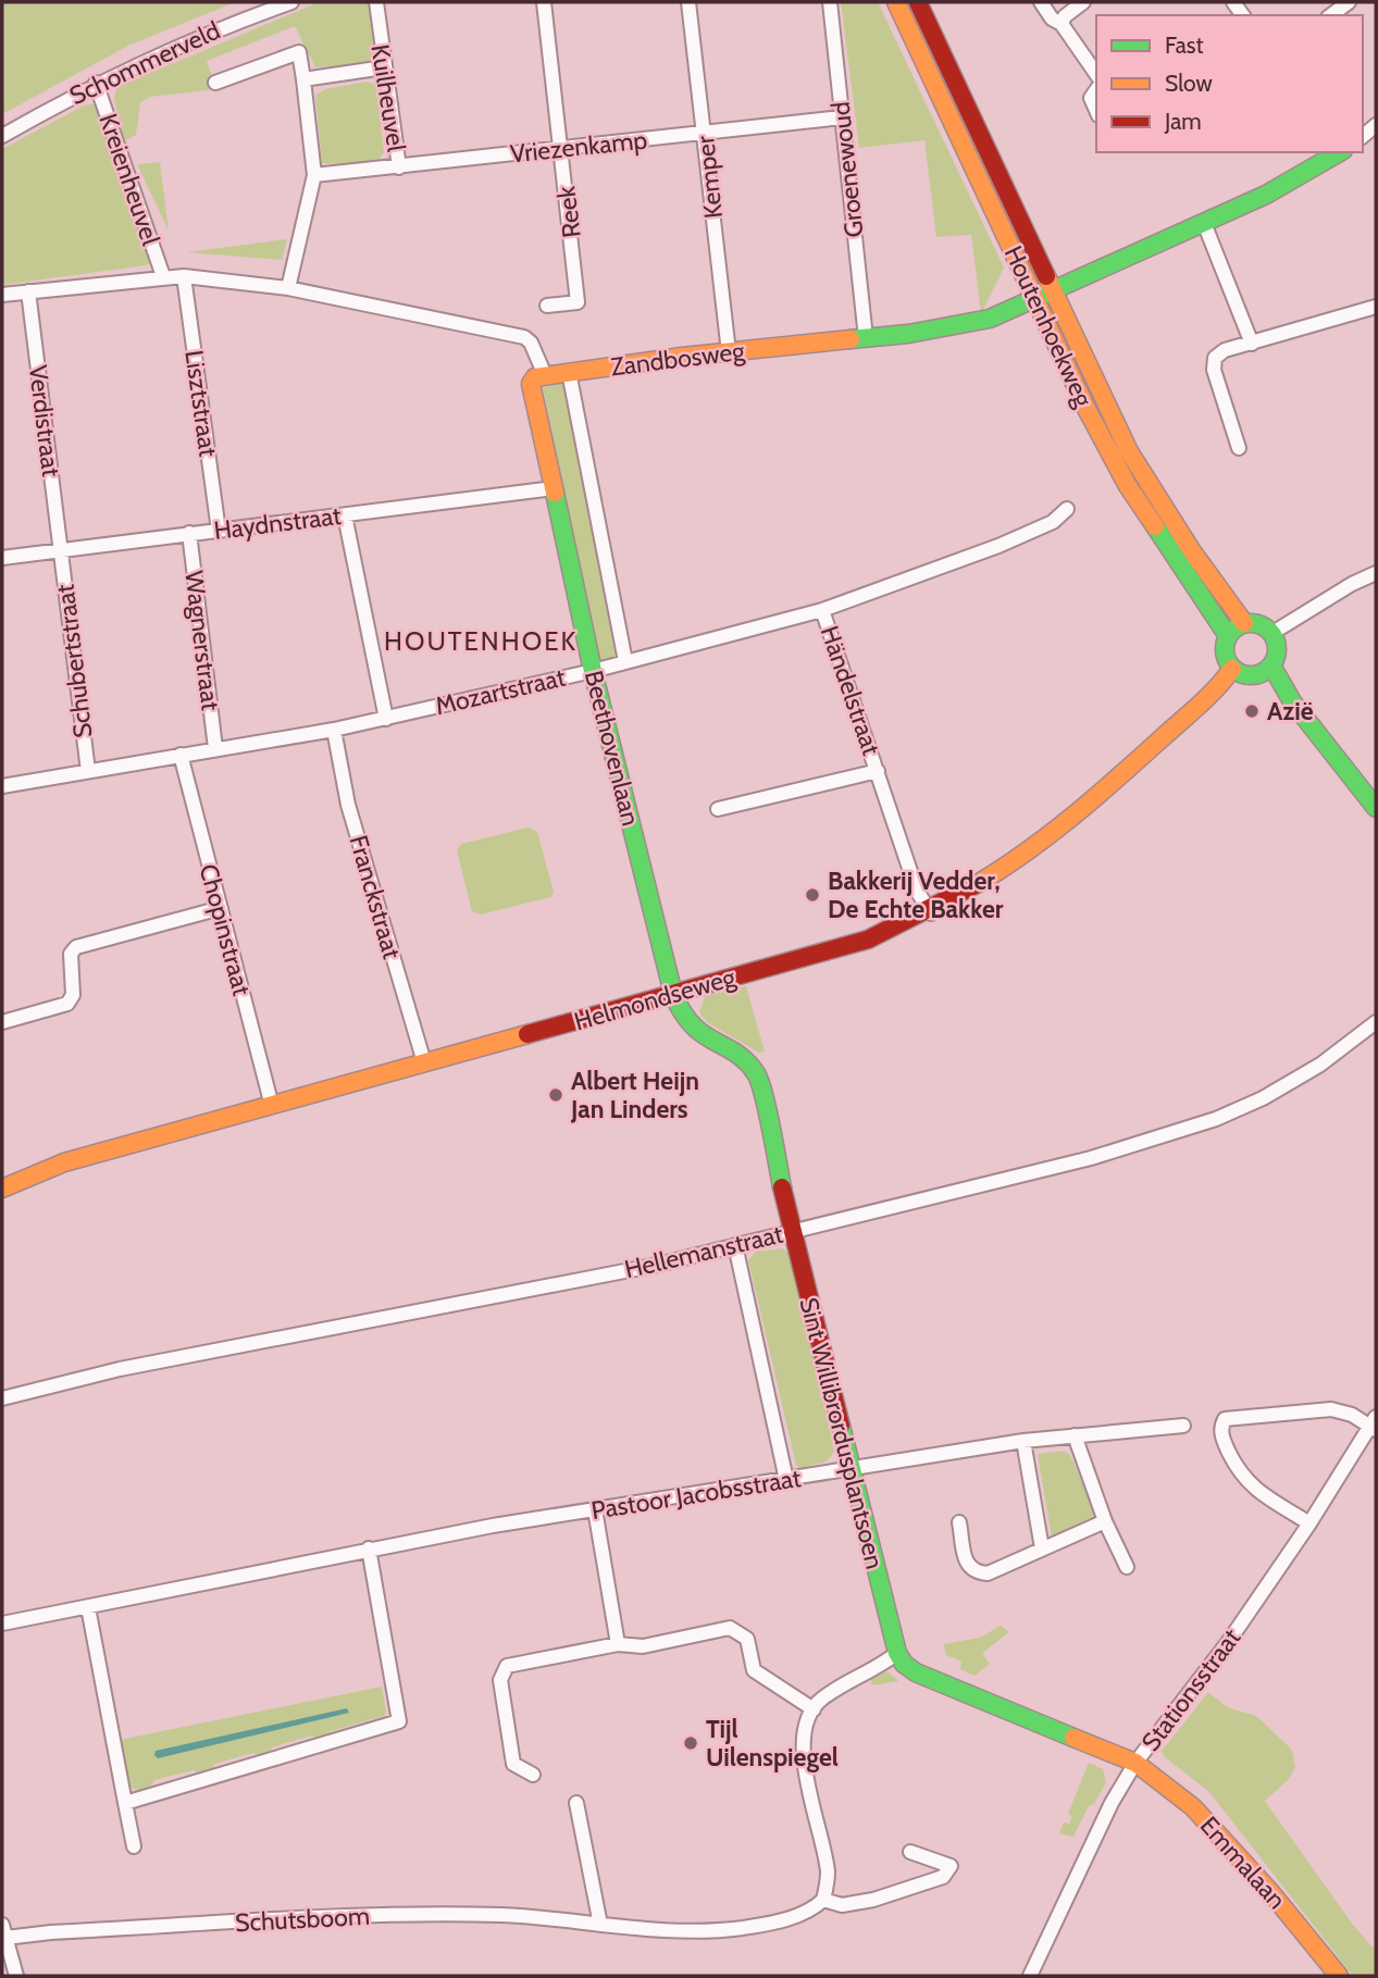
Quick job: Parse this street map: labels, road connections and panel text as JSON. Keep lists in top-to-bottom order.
{
  "streets": {
    "street": [
      "Schommerveld",
      "Kuilheuvel",
      "Vriezenkamp",
      "Groenewoud",
      "Kemper",
      "Kreienheuvel",
      "Reek",
      "Houtenhoekweg",
      "Zandbosweg",
      "Lisztstraat",
      "Verdistraat",
      "Haydnstraat",
      "Wagnerstraat",
      "Schubertstraat",
      "Händelstraat",
      "Mozartstraat",
      "Beethovenlaan",
      "Franckstraat",
      "Chopinstraat",
      "Helmondseweg",
      "Hellemanstraat",
      "Sint Willibrordusplantsoen",
      "Pastoor Jacobsstraat",
      "Stationsstraat",
      "Emmalaan",
      "Schutsboom"
    ]
  },
  "crossings": [
    ["Schommerveld", "Kreienheuvel"],
    ["Kuilheuvel", "Vriezenkamp"],
    ["Vriezenkamp", "Groenewoud"],
    ["Vriezenkamp", "Kemper"],
    ["Vriezenkamp", "Reek"],
    ["Groenewoud", "Zandbosweg"],
    ["Kemper", "Zandbosweg"],
    ["Houtenhoekweg", "Zandbosweg"],
    ["Houtenhoekweg", "Helmondseweg"],
    ["Zandbosweg", "Beethovenlaan"],
    ["Lisztstraat", "Haydnstraat"],
    ["Verdistraat", "Haydnstraat"],
    ["Verdistraat", "Schubertstraat"],
    ["Haydnstraat", "Wagnerstraat"],
    ["Haydnstraat", "Schubertstraat"],
    ["Haydnstraat", "Beethovenlaan"],
    ["Wagnerstraat", "Mozartstraat"],
    ["Schubertstraat", "Mozartstraat"],
    ["Händelstraat", "Mozartstraat"],
    ["Händelstraat", "Helmondseweg"],
    ["Mozartstraat", "Beethovenlaan"],
    ["Mozartstraat", "Franckstraat"],
    ["Mozartstraat", "Chopinstraat"],
    ["Beethovenlaan", "Helmondseweg"],
    ["Beethovenlaan", "Sint Willibrordusplantsoen"],
    ["Franckstraat", "Helmondseweg"],
    ["Chopinstraat", "Helmondseweg"],
    ["Helmondseweg", "Sint Willibrordusplantsoen"],
    ["Hellemanstraat", "Sint Willibrordusplantsoen"],
    ["Sint Willibrordusplantsoen", "Pastoor Jacobsstraat"],
    ["Stationsstraat", "Emmalaan"]
  ],
  "districts": ["HOUTENHOEK"],
  "places": [
    "Azië",
    "Bakkerij Vedder, De Echte Bakker",
    "Albert Heijn Jan Linders",
    "Tijl Uilenspiegel"
  ],
  "legend": ["Fast", "Slow", "Jam"]
}
